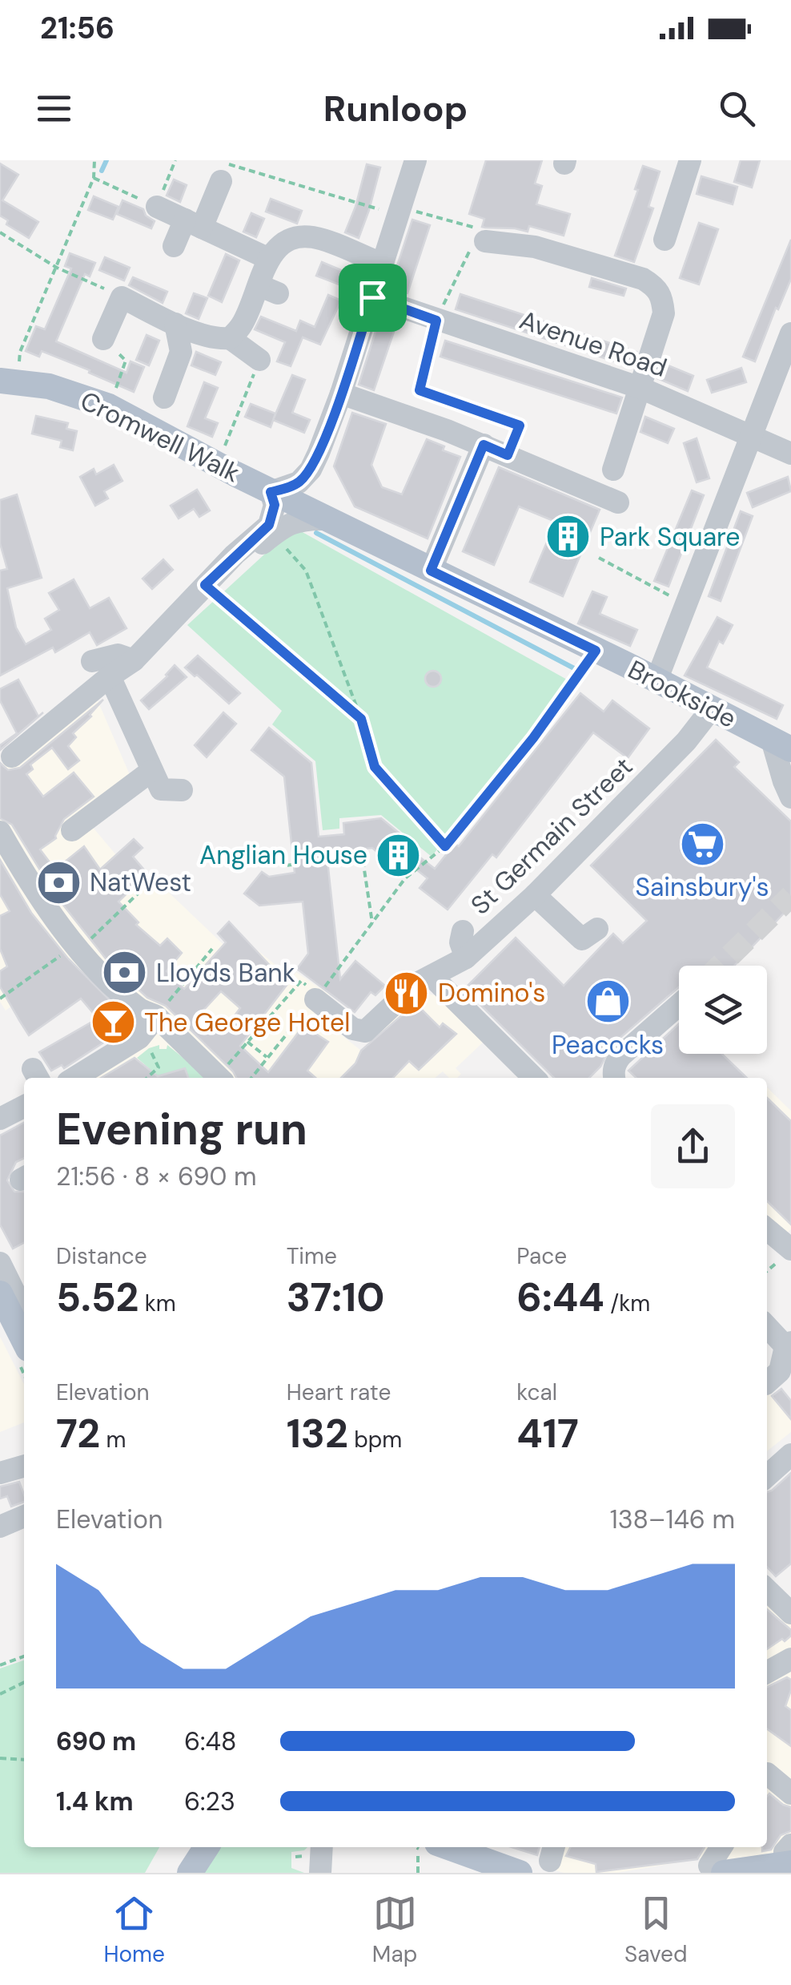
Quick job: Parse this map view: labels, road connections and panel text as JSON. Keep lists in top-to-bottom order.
{
  "streets": {
    "main road": ["Cromwell Walk", "Brookside"],
    "street": ["Avenue Road", "St Germain Street"]
  },
  "crossings": [
    ["Cromwell Walk", "Brookside"],
    ["Brookside", "St Germain Street"]
  ],
  "places": {
    "building": ["Park Square", "Anglian House"],
    "supermarket": ["Sainsbury's"],
    "bank": ["NatWest", "Lloyds Bank"],
    "restaurant": ["Domino's"],
    "shop": ["Peacocks"],
    "bar": ["The George Hotel"]
  },
  "page": {
    "status": "21:56",
    "header": "Runloop",
    "heading": ["Evening run", "21:56 · 8 × 690 m"],
    "stats": [
      ["Distance", "5.52 km"],
      ["Time", "37:10"],
      ["Pace", "6:44 /km"],
      ["Elevation", "72 m"],
      ["Heart rate", "132 bpm"],
      ["kcal", "417"]
    ],
    "chart": ["Elevation", "138–146 m"],
    "list": [
      {
        "name": "690 m",
        "note": "6:48"
      },
      {
        "name": "1.4 km",
        "note": "6:23"
      }
    ],
    "tabs": ["Home", "Map", "Saved"]
  }
}
